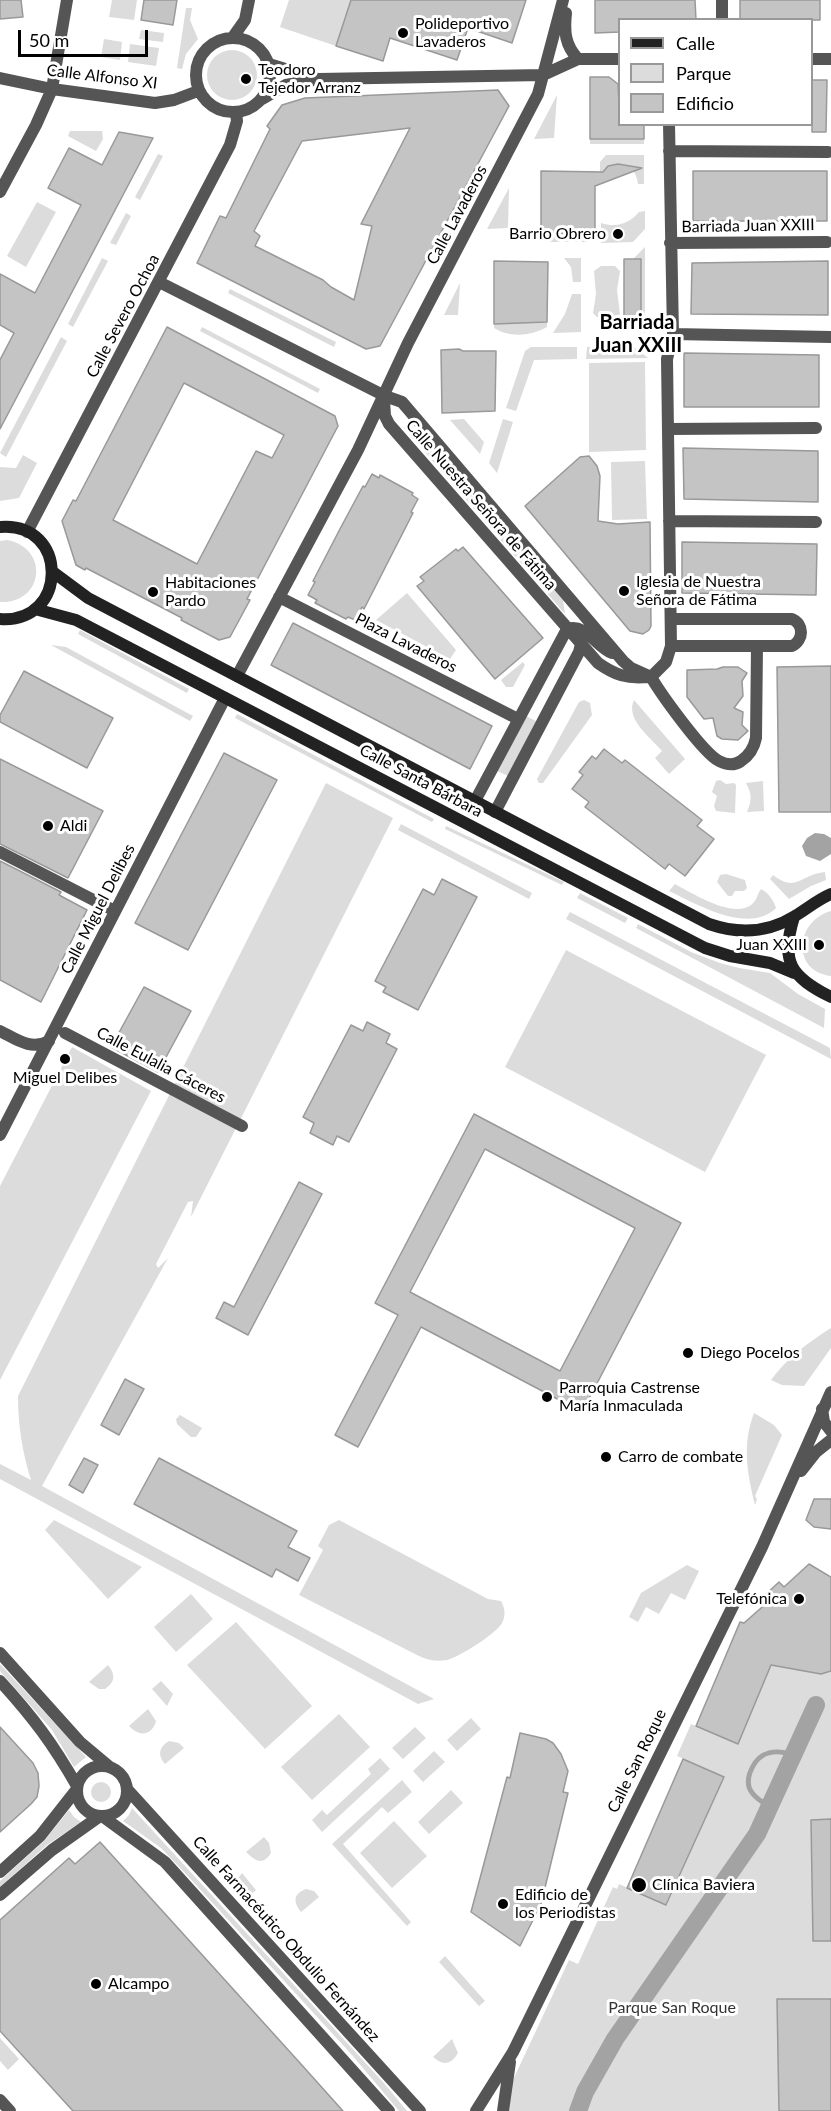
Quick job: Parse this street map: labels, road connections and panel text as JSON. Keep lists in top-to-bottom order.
{
  "streets": {
    "main road": ["Calle Santa Bárbara"],
    "street": [
      "Calle Alfonso XI",
      "Calle Lavaderos",
      "Barriada Juan XXIII",
      "Calle Severo Ochoa",
      "Calle Nuestra Señora de Fátima",
      "Plaza Lavaderos",
      "Calle Miguel Delibes",
      "Calle Eulalia Cáceres",
      "Calle San Roque",
      "Calle Farmacéutico Obdulio Fernández"
    ]
  },
  "crossings": [
    ["Calle Alfonso XI", "Calle Severo Ochoa"],
    ["Calle Lavaderos", "Calle Nuestra Señora de Fátima"],
    ["Calle Lavaderos", "Plaza Lavaderos"],
    ["Calle Lavaderos", "Calle Santa Bárbara"],
    ["Calle Severo Ochoa", "Calle Nuestra Señora de Fátima"],
    ["Calle Nuestra Señora de Fátima", "Calle Santa Bárbara"],
    ["Calle Santa Bárbara", "Calle Miguel Delibes"]
  ],
  "districts": ["Barriada Juan XXIII"],
  "parks": ["Parque San Roque"],
  "places": [
    "Polideportivo Lavaderos",
    "Teodoro Tejedor Arranz",
    "Barrio Obrero",
    "Iglesia de Nuestra Señora de Fátima",
    "Habitaciones Pardo",
    "Aldi",
    "Juan XXIII",
    "Miguel Delibes",
    "Diego Pocelos",
    "Parroquia Castrense María Inmaculada",
    "Carro de combate",
    "Telefónica",
    "Clínica Baviera",
    "Edificio de los Periodistas",
    "Alcampo"
  ],
  "legend": ["Calle", "Parque", "Edificio"],
  "scale_bar": "50 m"
}
